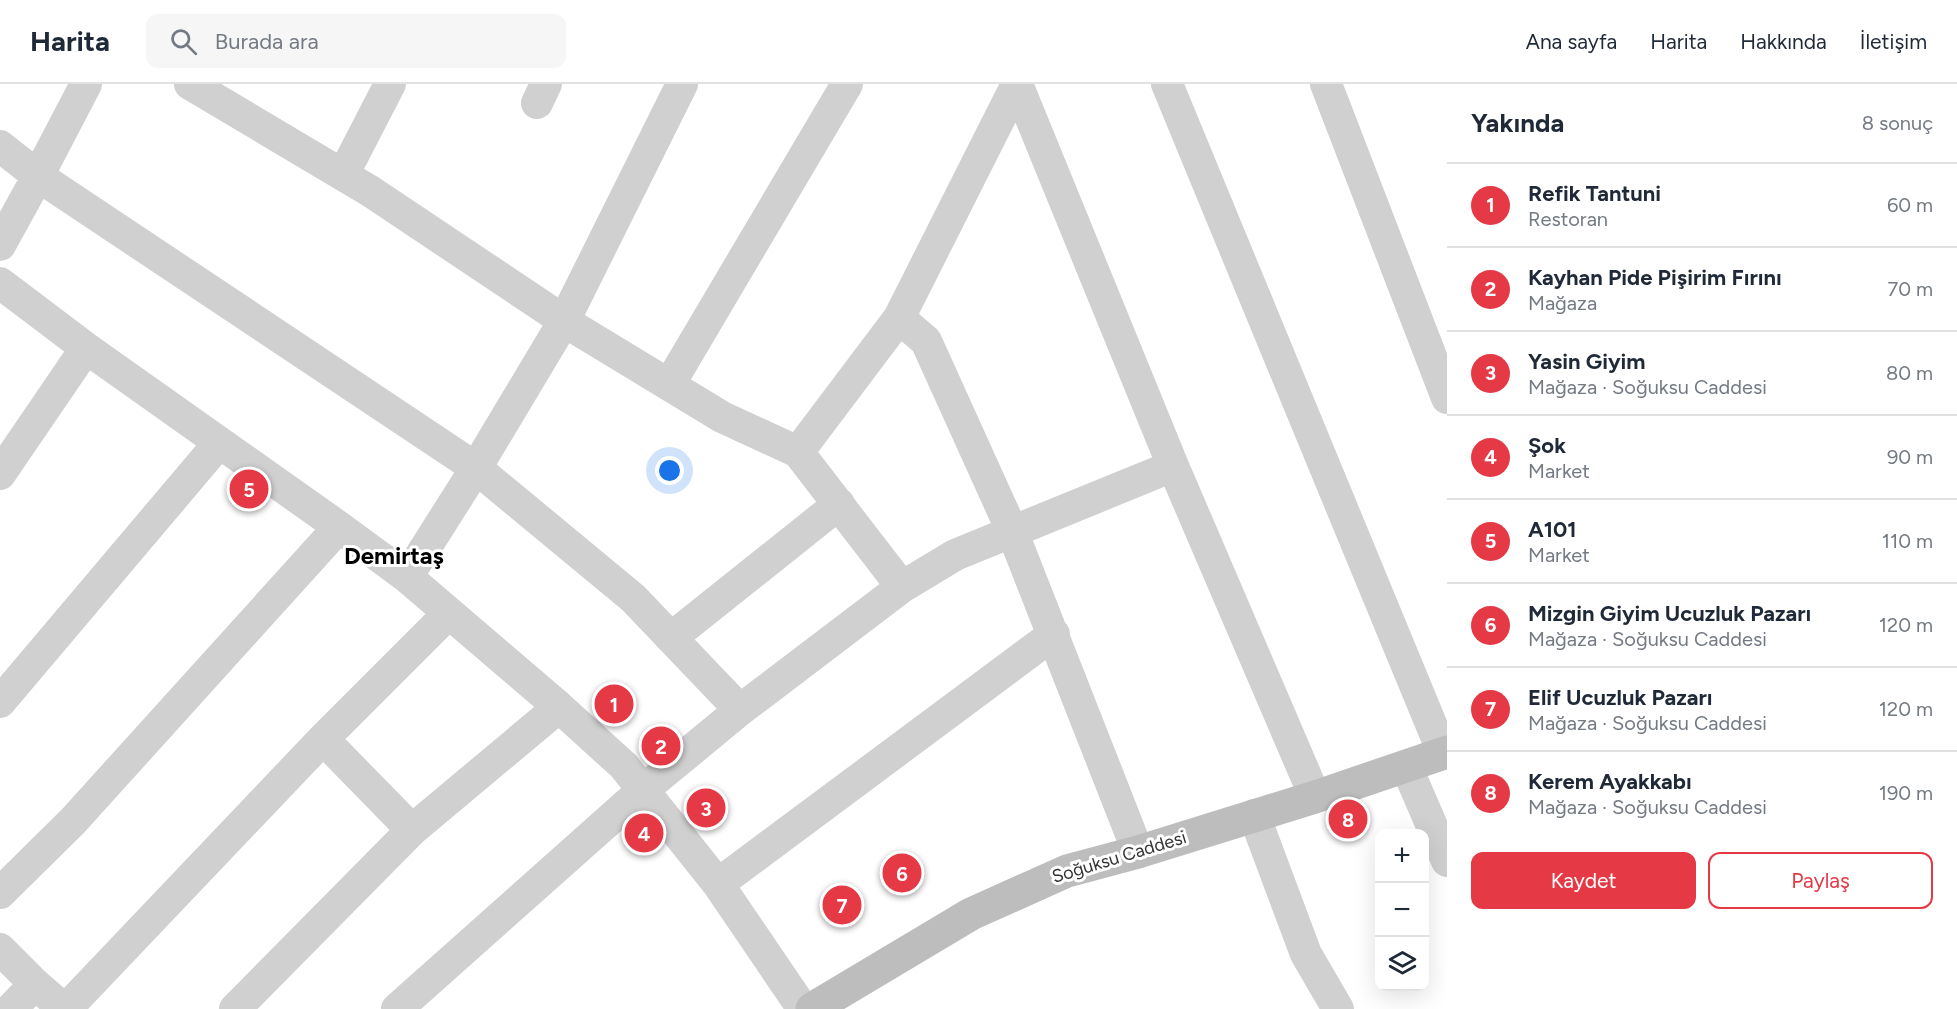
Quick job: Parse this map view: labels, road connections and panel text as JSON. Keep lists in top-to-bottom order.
{
  "streets": {
    "street": ["Soğuksu Caddesi"]
  },
  "districts": ["Demirtaş"],
  "page": {
    "header": "Harita",
    "search": "Burada ara",
    "nav": [
      "Ana sayfa",
      "Harita",
      "Hakkında",
      "İletişim"
    ],
    "heading": ["Yakında", "8 sonuç"],
    "list": [
      {
        "mark": "1",
        "name": "Refik Tantuni",
        "note": "Restoran",
        "value": "60 m"
      },
      {
        "mark": "2",
        "name": "Kayhan Pide Pişirim Fırını",
        "note": "Mağaza",
        "value": "70 m"
      },
      {
        "mark": "3",
        "name": "Yasin Giyim",
        "note": "Mağaza · Soğuksu Caddesi",
        "value": "80 m"
      },
      {
        "mark": "4",
        "name": "Şok",
        "note": "Market",
        "value": "90 m"
      },
      {
        "mark": "5",
        "name": "A101",
        "note": "Market",
        "value": "110 m"
      },
      {
        "mark": "6",
        "name": "Mizgin Giyim Ucuzluk Pazarı",
        "note": "Mağaza · Soğuksu Caddesi",
        "value": "120 m"
      },
      {
        "mark": "7",
        "name": "Elif Ucuzluk Pazarı",
        "note": "Mağaza · Soğuksu Caddesi",
        "value": "120 m"
      },
      {
        "mark": "8",
        "name": "Kerem Ayakkabı",
        "note": "Mağaza · Soğuksu Caddesi",
        "value": "190 m"
      }
    ],
    "pins": [
      "5",
      "1",
      "2",
      "3",
      "8",
      "4",
      "6",
      "7"
    ],
    "map_buttons": ["+", "−"],
    "buttons": ["Kaydet", "Paylaş"]
  }
}
